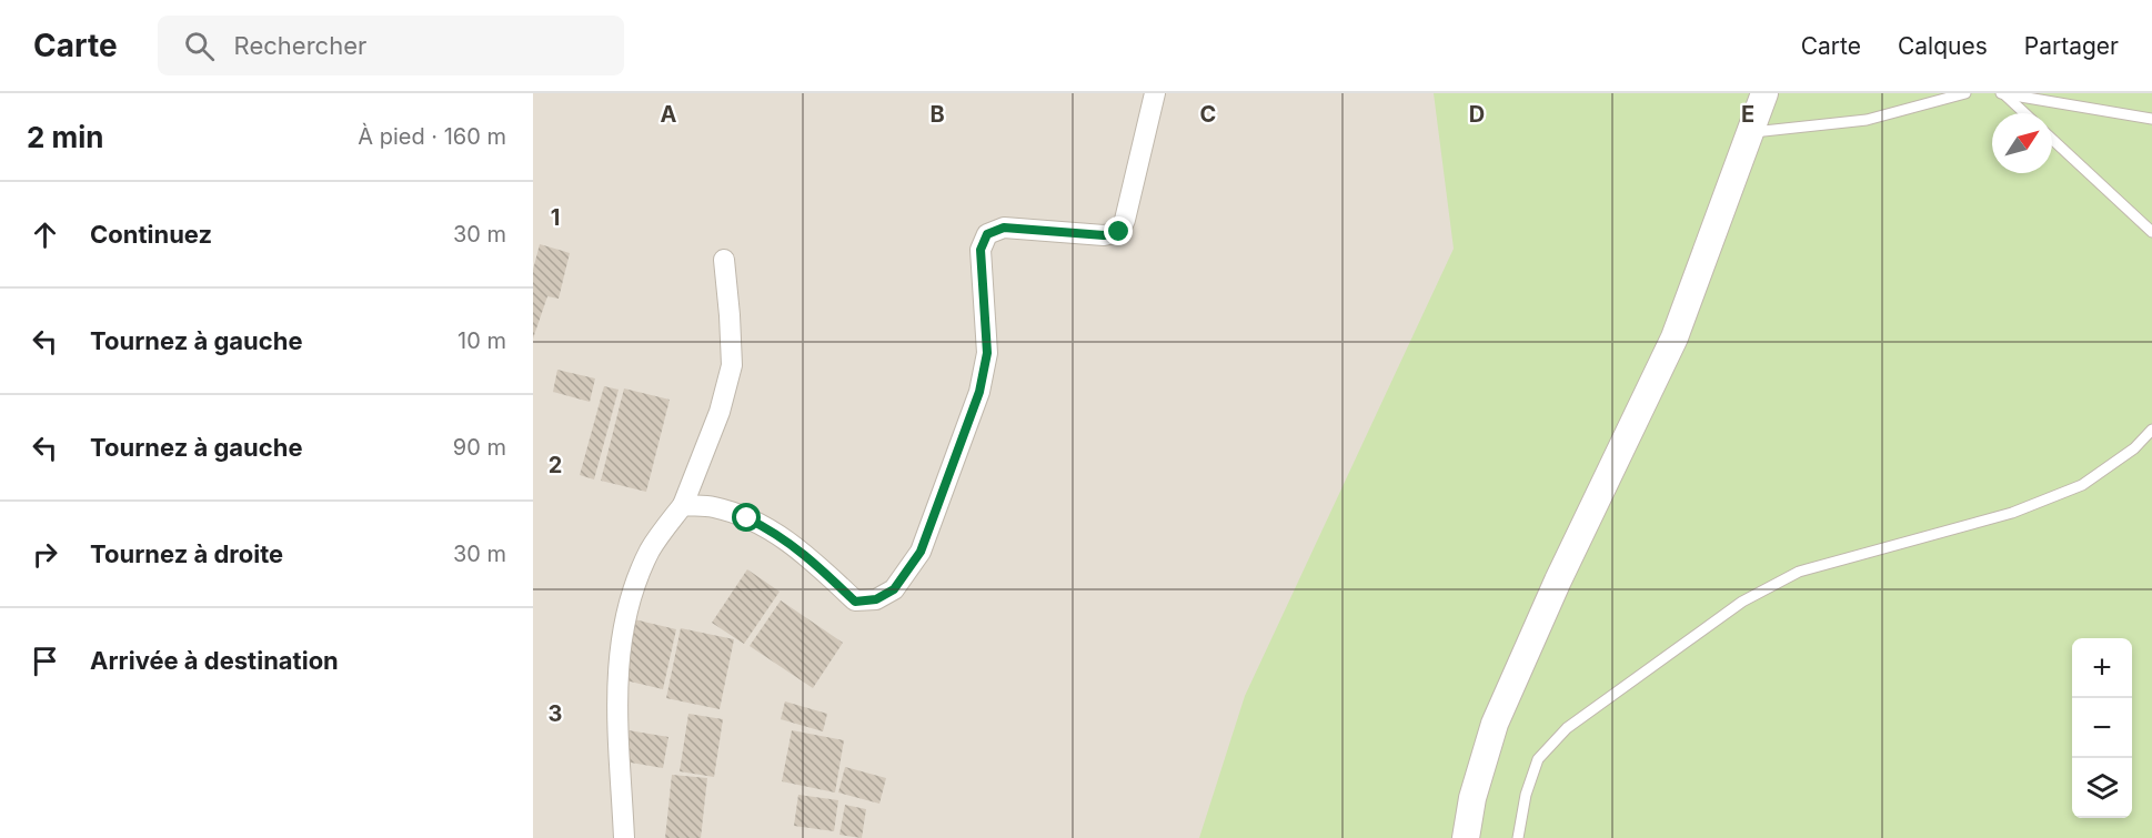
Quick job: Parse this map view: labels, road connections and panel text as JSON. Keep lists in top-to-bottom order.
{
  "north": "top right",
  "page": {
    "header": "Carte",
    "search": "Rechercher",
    "nav": ["Carte", "Calques", "Partager"],
    "heading": ["2 min", "À pied · 160 m"],
    "list": [
      ["Continuez", "30 m"],
      ["Tournez à gauche", "10 m"],
      ["Tournez à gauche", "90 m"],
      ["Tournez à droite", "30 m"],
      "Arrivée à destination"
    ],
    "map_buttons": ["+", "−"]
  },
  "grid": {
    "columns": [
      "A",
      "B",
      "C",
      "D",
      "E"
    ],
    "rows": ["1", "2", "3"]
  }
}
